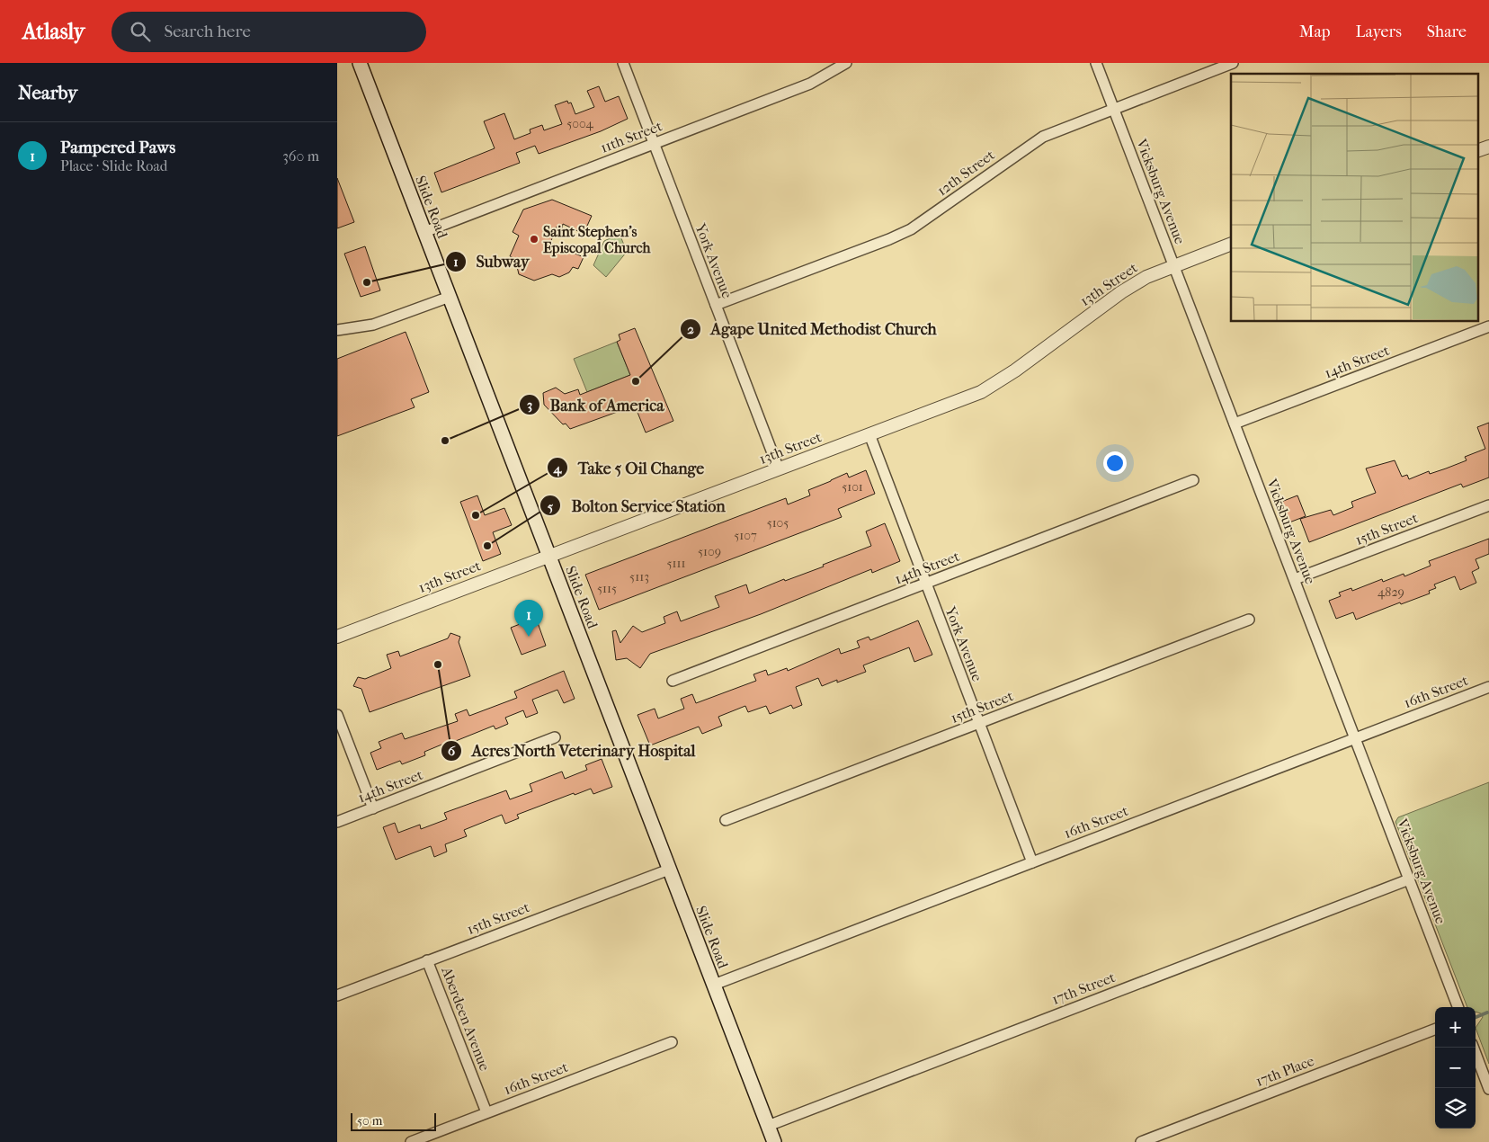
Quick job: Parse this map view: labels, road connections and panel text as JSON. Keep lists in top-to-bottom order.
{
  "streets": {
    "main road": ["Slide Road"],
    "street": [
      "11th Street",
      "12th Street",
      "Vicksburg Avenue",
      "York Avenue",
      "13th Street",
      "14th Street",
      "15th Street",
      "16th Street",
      "17th Street",
      "Aberdeen Avenue",
      "17th Place"
    ]
  },
  "crossings": [
    ["11th Street", "Slide Road"],
    ["11th Street", "York Avenue"],
    ["12th Street", "Vicksburg Avenue"],
    ["12th Street", "York Avenue"],
    ["Vicksburg Avenue", "13th Street"],
    ["Vicksburg Avenue", "14th Street"],
    ["Vicksburg Avenue", "15th Street"],
    ["Vicksburg Avenue", "16th Street"],
    ["Vicksburg Avenue", "17th Street"],
    ["Slide Road", "13th Street"],
    ["Slide Road", "15th Street"],
    ["Slide Road", "16th Street"],
    ["Slide Road", "17th Street"],
    ["York Avenue", "13th Street"],
    ["York Avenue", "14th Street"],
    ["York Avenue", "15th Street"],
    ["York Avenue", "16th Street"],
    ["15th Street", "Aberdeen Avenue"],
    ["16th Street", "Aberdeen Avenue"]
  ],
  "places": [
    "Saint Stephen's Episcopal Church",
    "Subway",
    "Agape United Methodist Church",
    "Bank of America",
    "Take 5 Oil Change",
    "Bolton Service Station",
    "Acres North Veterinary Hospital"
  ],
  "house_numbers": [
    "5004",
    "5101",
    "5105",
    "5107",
    "5109",
    "5111",
    "5113",
    "5115",
    "4829"
  ],
  "scale_bar": "50 m",
  "page": {
    "header": "Atlasly",
    "search": "Search here",
    "nav": ["Map", "Layers", "Share"],
    "heading": "Nearby",
    "list": [
      {
        "mark": "1",
        "name": "Pampered Paws",
        "note": "Place · Slide Road",
        "value": "360 m"
      }
    ],
    "pins": "1",
    "map_buttons": ["+", "−"],
    "scale": "50 m"
  }
}
